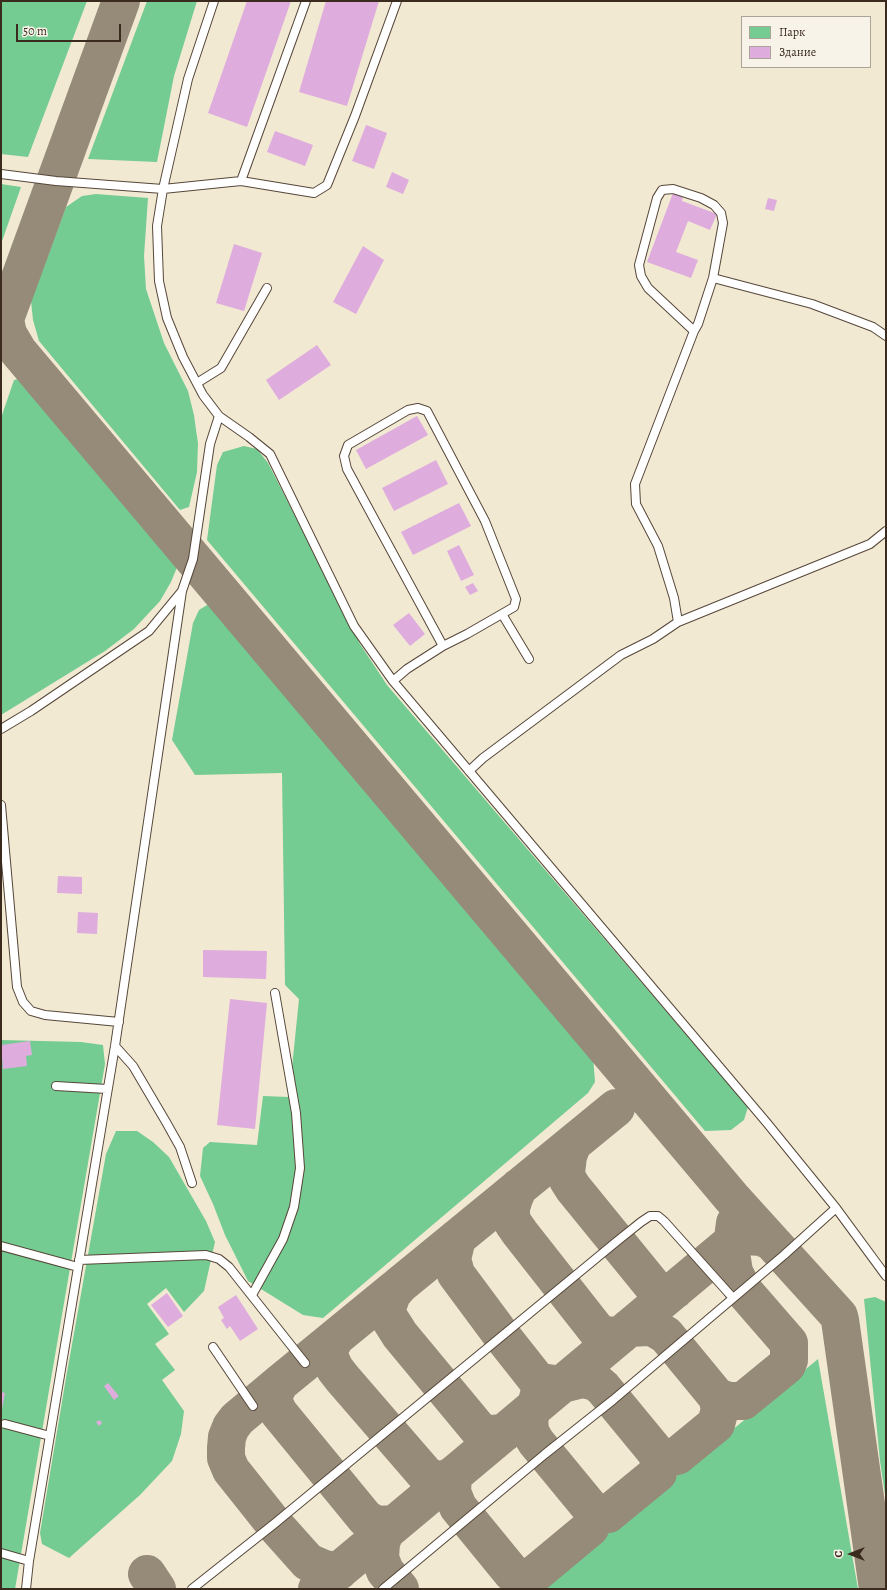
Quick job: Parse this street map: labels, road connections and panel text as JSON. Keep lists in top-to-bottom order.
{
  "legend": ["Парк", "Здание"],
  "scale_bar": "50 m",
  "north": "left"
}
